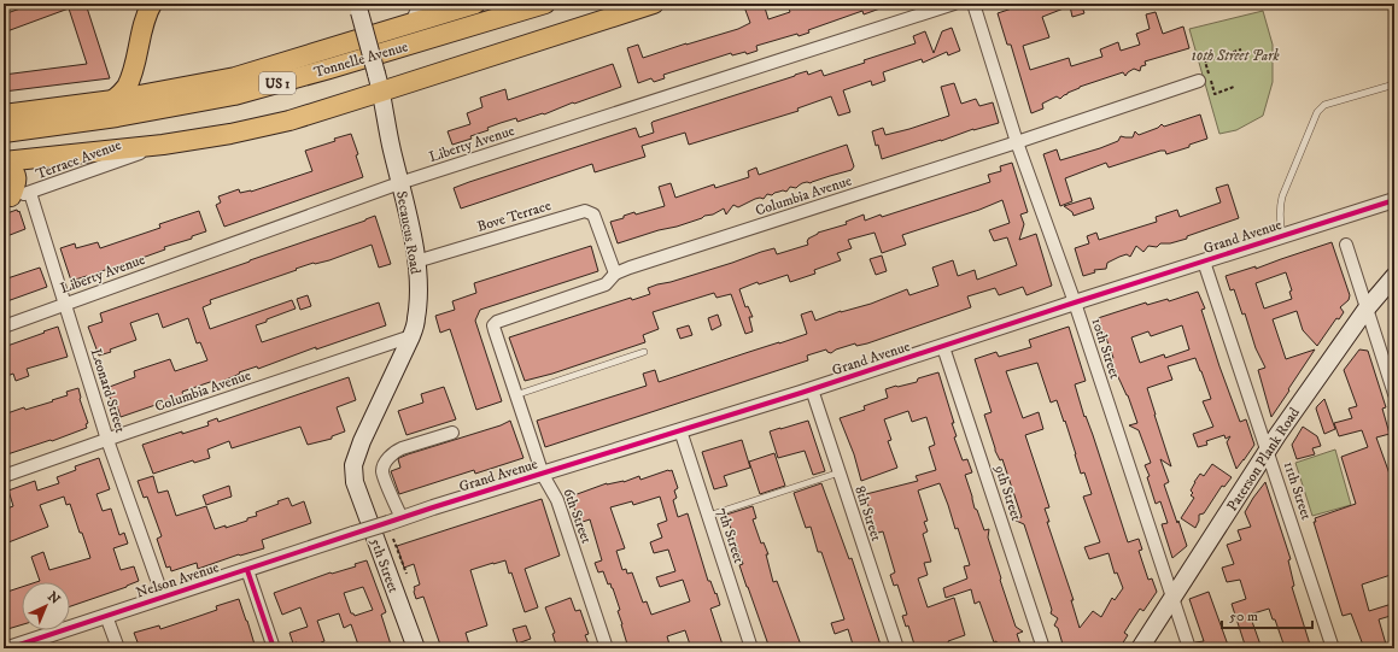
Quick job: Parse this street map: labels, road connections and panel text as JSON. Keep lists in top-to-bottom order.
{
  "streets": {
    "highway": ["Tonnelle Avenue", "US 1"],
    "main road": ["Secaucus Road", "Paterson Plank Road", "5th Street"],
    "street": [
      "Liberty Avenue",
      "Terrace Avenue",
      "Columbia Avenue",
      "Bove Terrace",
      "Grand Avenue",
      "10th Street",
      "Leonard Street",
      "11th Street",
      "9th Street",
      "8th Street",
      "6th Street",
      "7th Street",
      "Nelson Avenue"
    ]
  },
  "crossings": [
    ["Liberty Avenue", "Secaucus Road"],
    ["Liberty Avenue", "Leonard Street"],
    ["Terrace Avenue", "Leonard Street"],
    ["Columbia Avenue", "Bove Terrace"],
    ["Columbia Avenue", "Secaucus Road"],
    ["Columbia Avenue", "10th Street"],
    ["Columbia Avenue", "Leonard Street"],
    ["Columbia Avenue", "6th Street"],
    ["Bove Terrace", "Secaucus Road"],
    ["Secaucus Road", "5th Street"],
    ["Grand Avenue", "10th Street"],
    ["Grand Avenue", "11th Street"],
    ["Grand Avenue", "9th Street"],
    ["Grand Avenue", "8th Street"],
    ["Grand Avenue", "6th Street"],
    ["Grand Avenue", "7th Street"],
    ["Grand Avenue", "Nelson Avenue"],
    ["10th Street", "Paterson Plank Road"],
    ["Leonard Street", "Nelson Avenue"],
    ["Paterson Plank Road", "11th Street"]
  ],
  "parks": ["10th Street Park"],
  "scale_bar": "50 m",
  "north": "top right"
}
